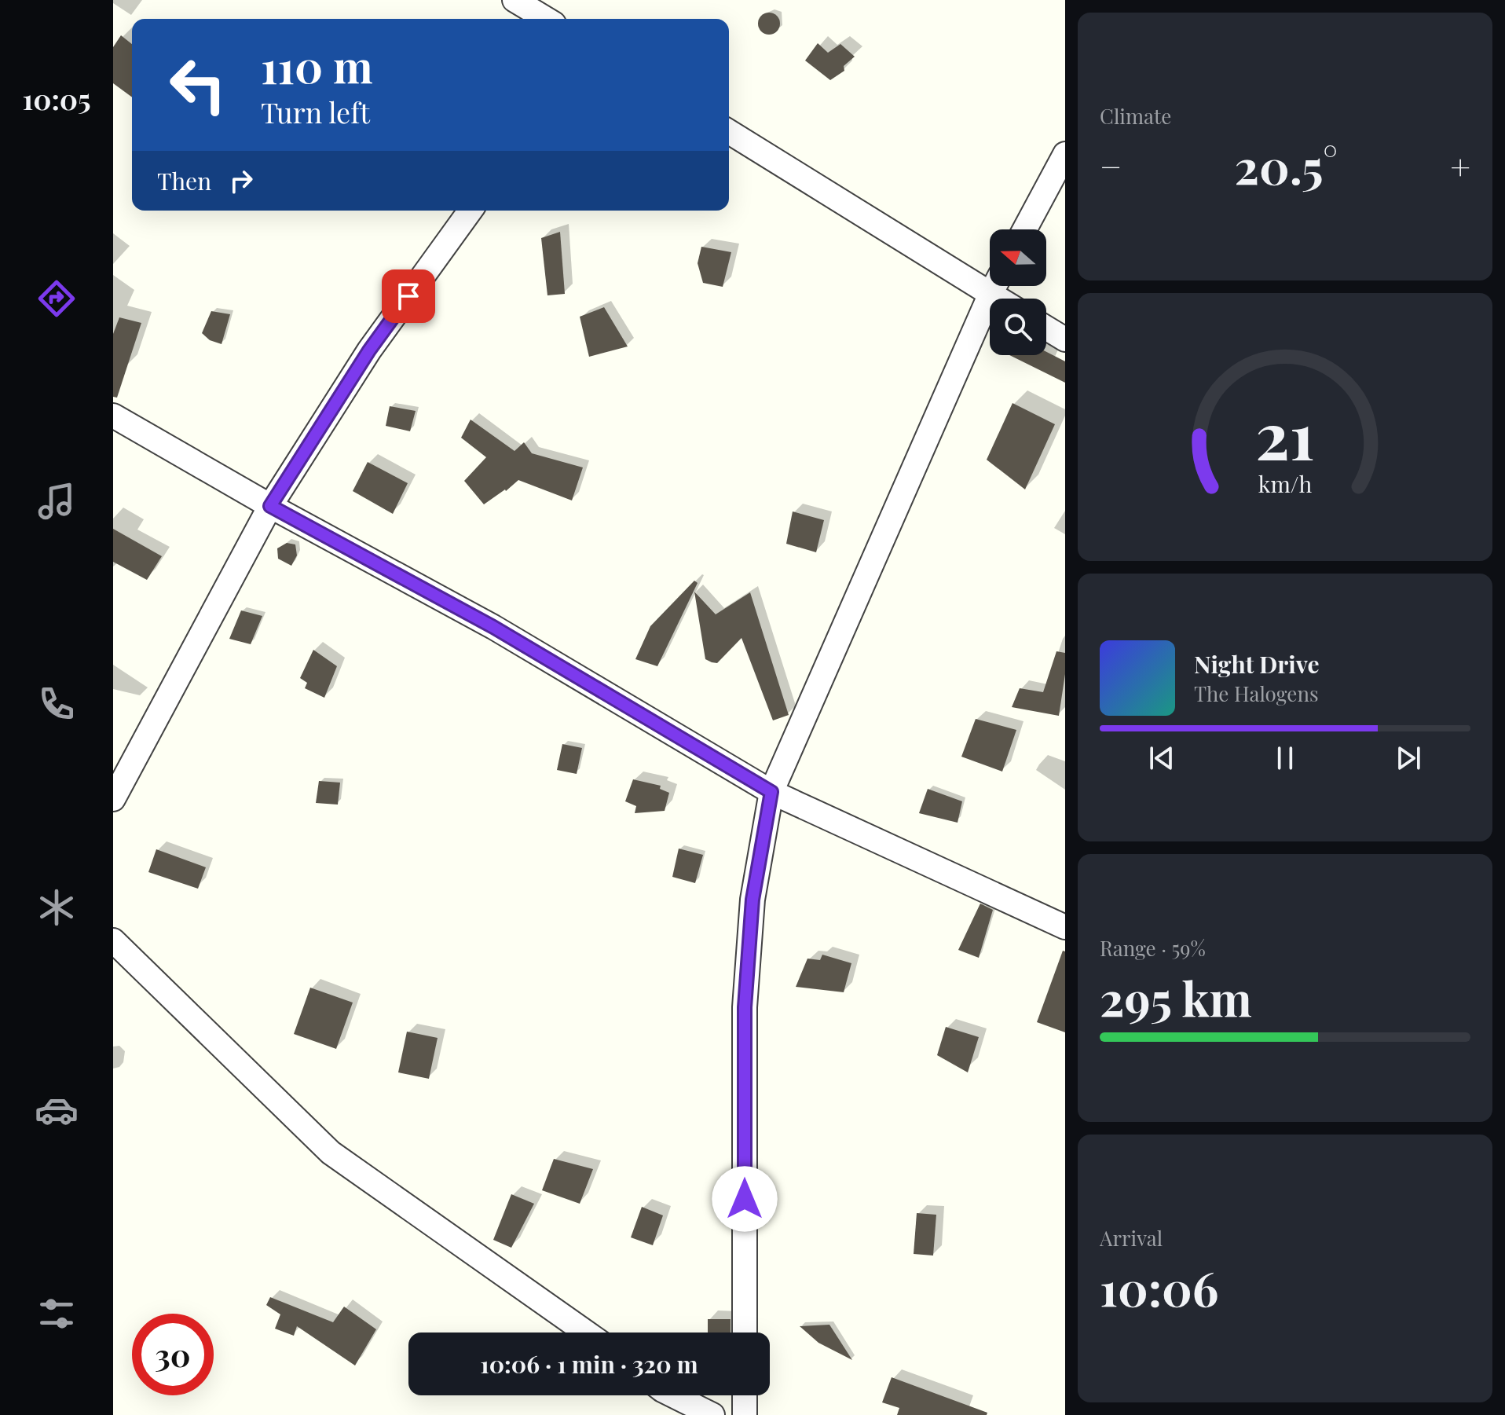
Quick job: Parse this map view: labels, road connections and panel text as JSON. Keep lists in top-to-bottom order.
{
  "north": "left",
  "page": {
    "tabs": "10:05",
    "tile": [
      "Climate",
      ["Range · 59%", "295 km"],
      ["Arrival", "10:06"]
    ],
    "turn": ["110 m", "Turn left"],
    "heat": ["−", "20.5°", "+"],
    "then": "Then",
    "song": ["Night Drive", "The Halogens"],
    "limit": "30",
    "trip": "10:06 · 1 min · 320 m",
    "gauge": ["21", "km/h"]
  }
}
